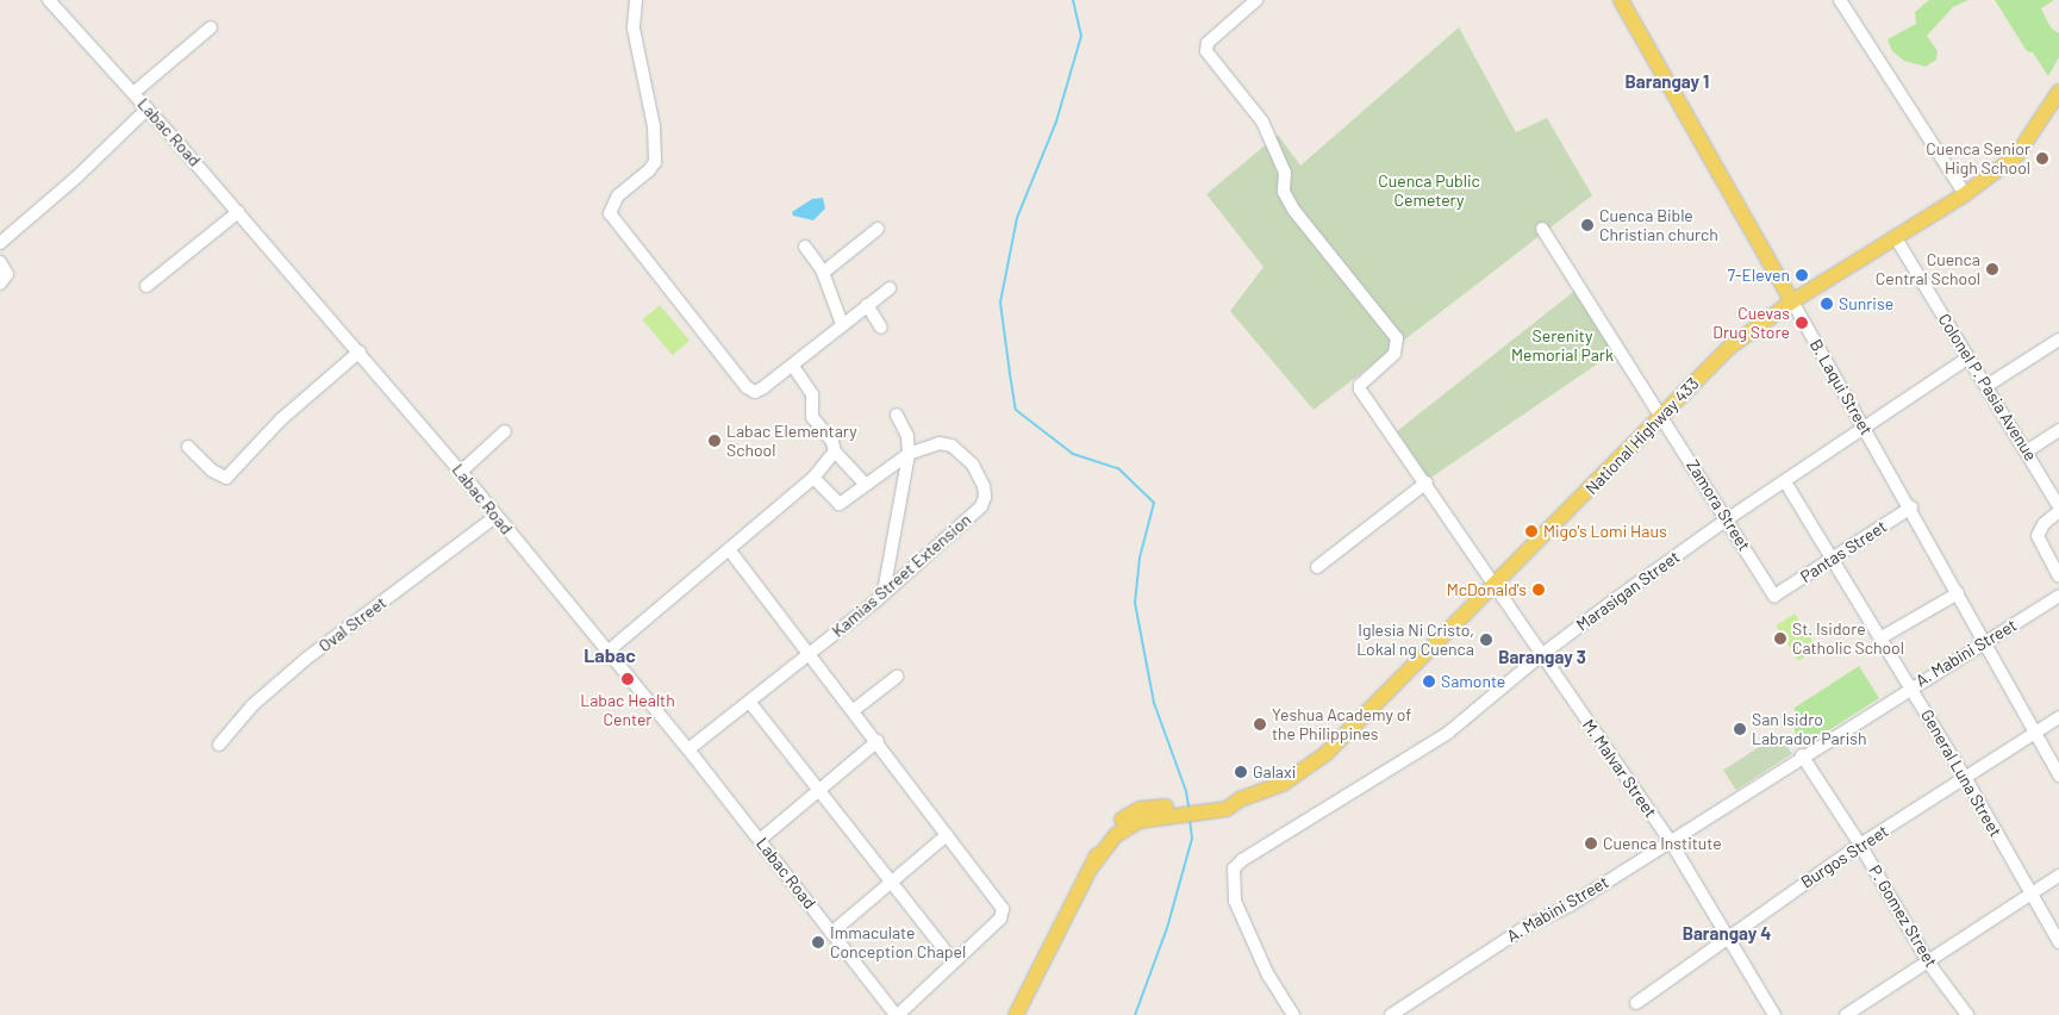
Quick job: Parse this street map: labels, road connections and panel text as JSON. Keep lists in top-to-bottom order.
{
  "streets": {
    "main road": ["B. Laqui Street", "National Highway 433"],
    "street": [
      "Labac Road",
      "Colonel P. Pasia Avenue",
      "Zamora Street",
      "Pantas Street",
      "Kamias Street Extension",
      "Marasigan Street",
      "Oval Street",
      "A. Mabini Street",
      "M. Malvar Street",
      "General Luna Street",
      "Burgos Street",
      "P. Gomez Street"
    ]
  },
  "crossings": [
    ["Labac Road", "Kamias Street Extension"],
    ["Labac Road", "Oval Street"],
    ["B. Laqui Street", "National Highway 433"],
    ["B. Laqui Street", "Pantas Street"],
    ["B. Laqui Street", "Marasigan Street"],
    ["B. Laqui Street", "A. Mabini Street"],
    ["B. Laqui Street", "Burgos Street"],
    ["Colonel P. Pasia Avenue", "National Highway 433"],
    ["Colonel P. Pasia Avenue", "Marasigan Street"],
    ["National Highway 433", "Zamora Street"],
    ["National Highway 433", "M. Malvar Street"],
    ["Zamora Street", "Pantas Street"],
    ["Zamora Street", "Marasigan Street"],
    ["Pantas Street", "General Luna Street"],
    ["Marasigan Street", "M. Malvar Street"],
    ["Marasigan Street", "General Luna Street"],
    ["A. Mabini Street", "M. Malvar Street"],
    ["A. Mabini Street", "General Luna Street"],
    ["A. Mabini Street", "P. Gomez Street"],
    ["M. Malvar Street", "Burgos Street"],
    ["General Luna Street", "Burgos Street"],
    ["Burgos Street", "P. Gomez Street"]
  ],
  "districts": [
    "Barangay 1",
    "Labac",
    "Barangay 3",
    "Barangay 4"
  ],
  "parks": ["Cuenca Public Cemetery", "Serenity Memorial Park"],
  "places": [
    "Cuenca Senior High School",
    "Cuenca Bible Christian church",
    "Cuenca Central School",
    "7-Eleven",
    "Sunrise",
    "Cuevas Drug Store",
    "Labac Elementary School",
    "Migo's Lomi Haus",
    "McDonald's",
    "St. Isidore Catholic School",
    "Iglesia Ni Cristo, Lokal ng Cuenca",
    "Labac Health Center",
    "Samonte",
    "Yeshua Academy of the Philippines",
    "San Isidro Labrador Parish",
    "Galaxi",
    "Cuenca Institute",
    "Immaculate Conception Chapel"
  ]
}
